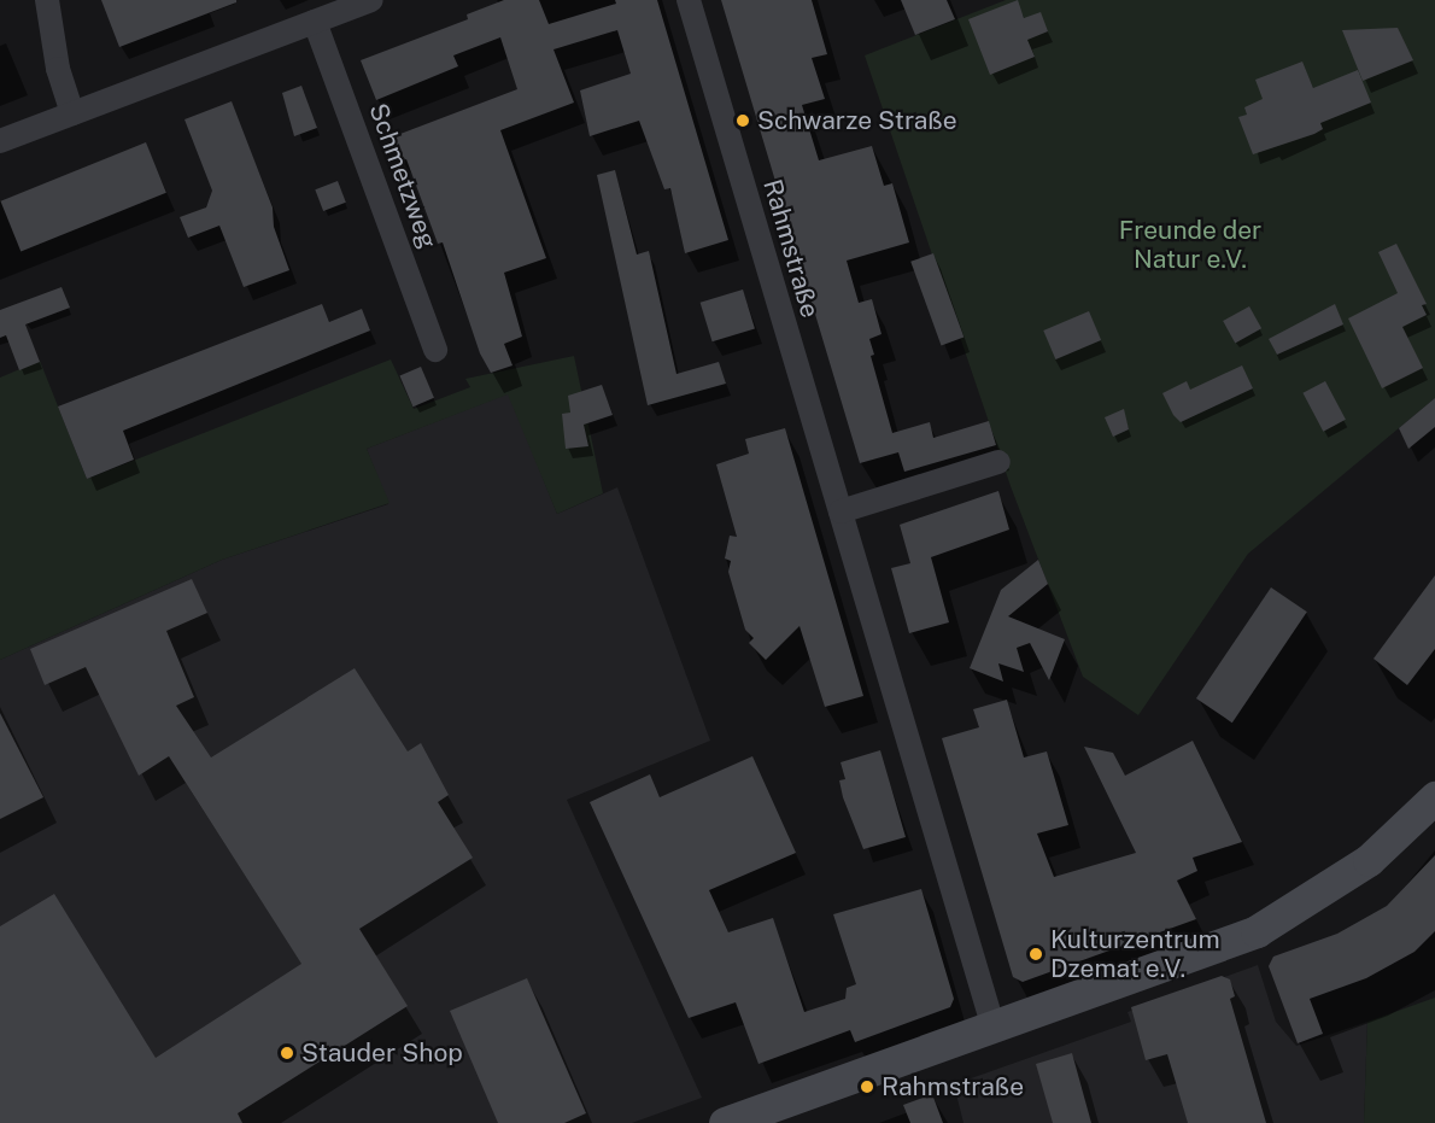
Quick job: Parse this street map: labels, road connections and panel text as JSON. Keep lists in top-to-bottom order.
{
  "streets": {
    "street": ["Schmetzweg", "Rahmstraße"]
  },
  "parks": ["Freunde der Natur e.V."],
  "places": [
    "Schwarze Straße",
    "Kulturzentrum Dzemat e.V.",
    "Stauder Shop",
    "Rahmstraße"
  ]
}
